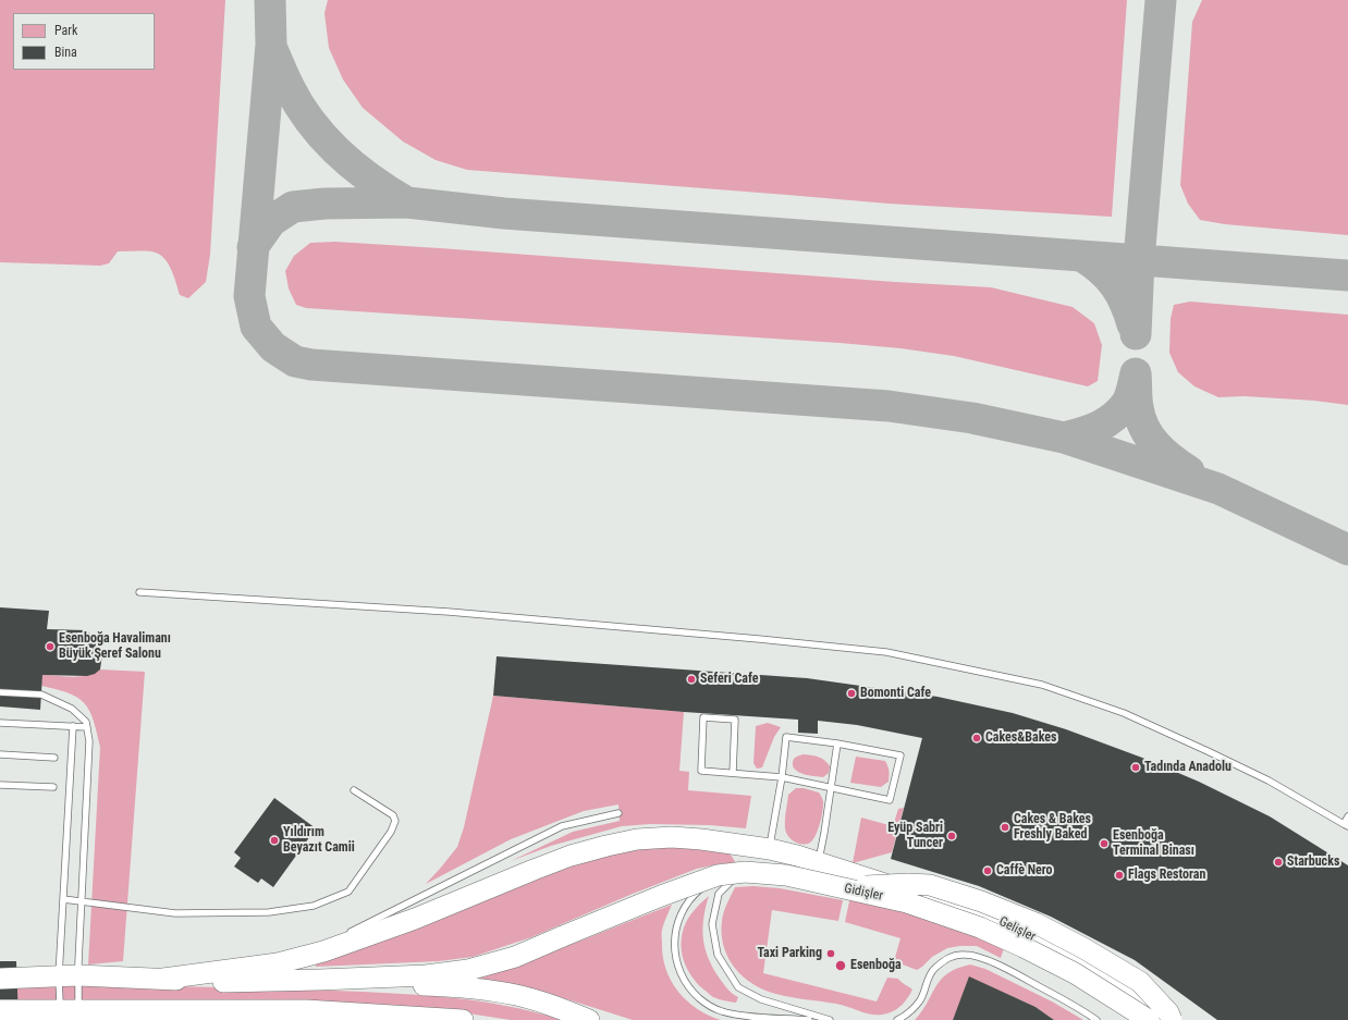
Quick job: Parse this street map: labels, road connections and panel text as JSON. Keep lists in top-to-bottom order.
{
  "streets": {
    "highway": ["Gidişler", "Gelişler"]
  },
  "places": [
    "Esenboğa Havalimanı Büyük Şeref Salonu",
    "Seferi Cafe",
    "Bomonti Cafe",
    "Cakes&Bakes",
    "Tadında Anadolu",
    "Cakes & Bakes Freshly Baked",
    "Eyüp Sabri Tuncer",
    "Yıldırım Beyazıt Camii",
    "Esenboğa Terminal Binası",
    "Starbucks",
    "Caffè Nero",
    "Flags Restoran",
    "Taxi Parking",
    "Esenboğa"
  ],
  "legend": ["Park", "Bina"]
}
